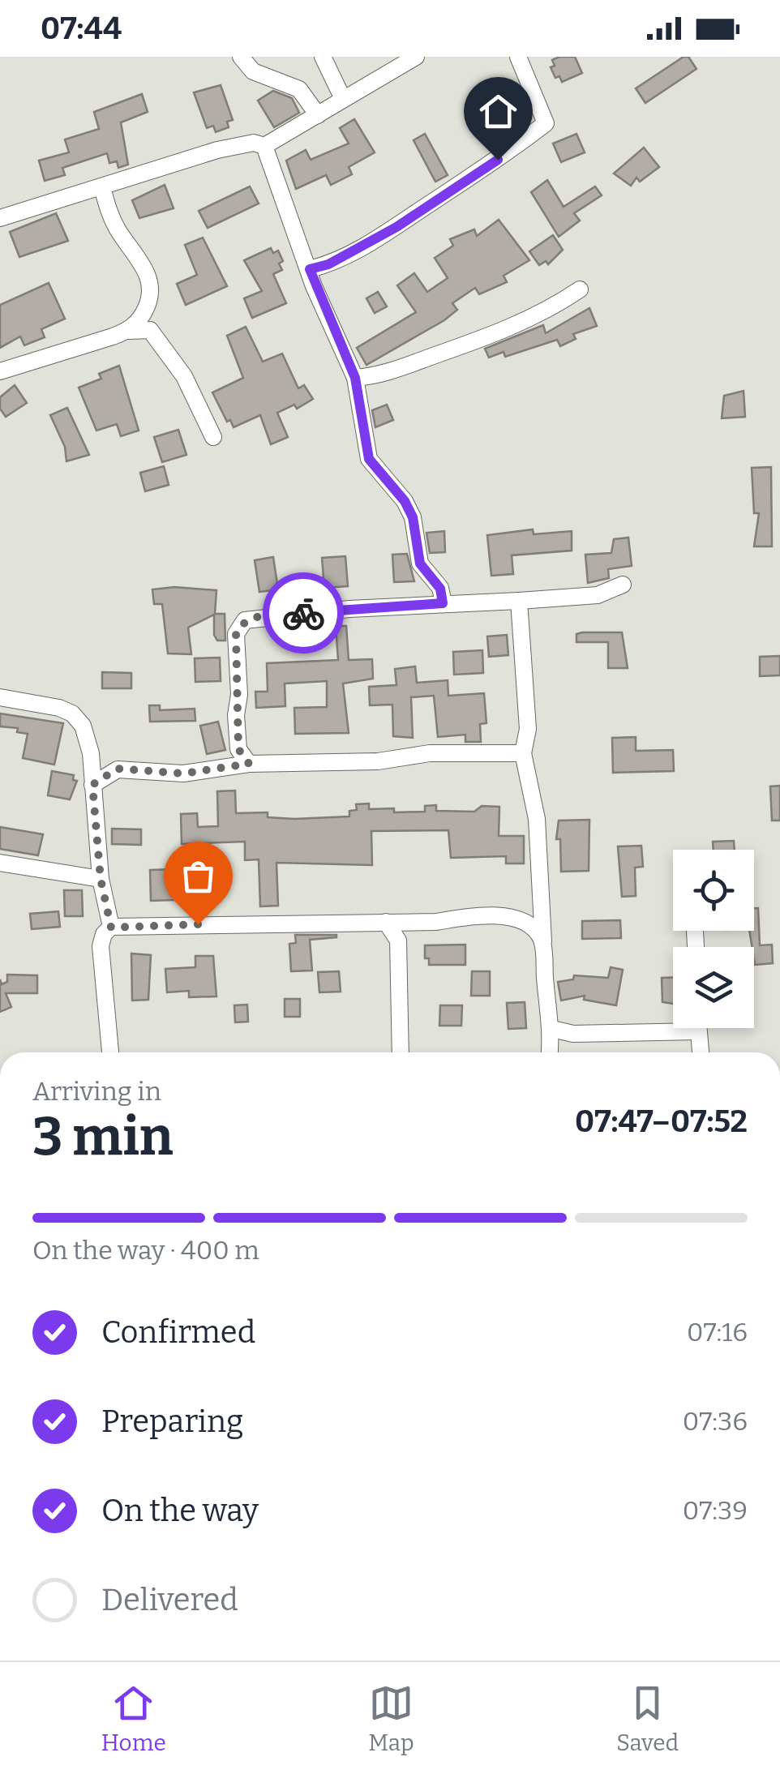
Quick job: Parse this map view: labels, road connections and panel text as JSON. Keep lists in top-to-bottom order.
{
  "page": {
    "status": "07:44",
    "heading": ["3 min", "Arriving in", "07:47–07:52"],
    "bar": "On the way · 400 m",
    "list": [
      ["Confirmed", "07:16"],
      ["Preparing", "07:36"],
      ["On the way", "07:39"],
      "Delivered"
    ],
    "tabs": ["Home", "Map", "Saved"]
  }
}
